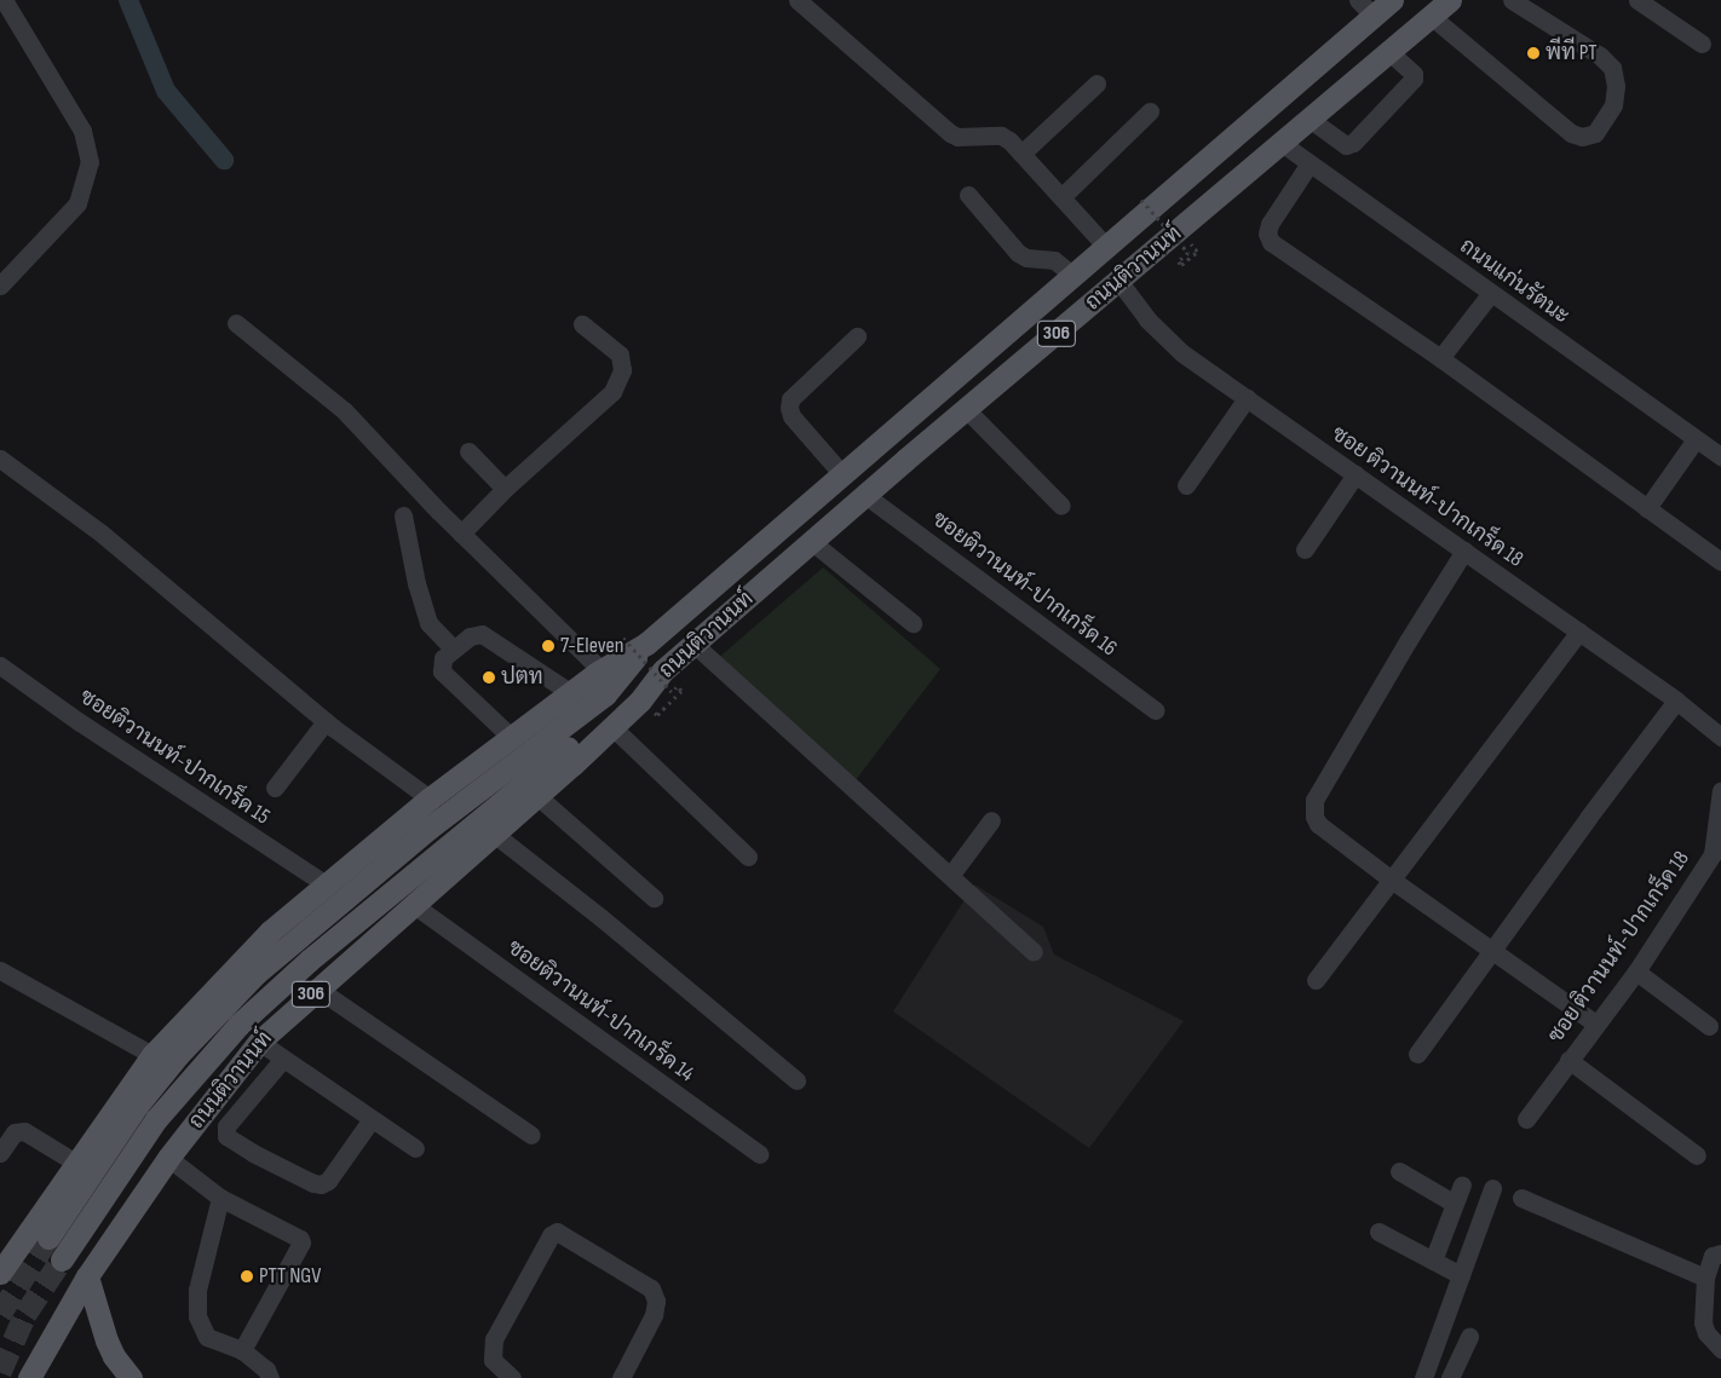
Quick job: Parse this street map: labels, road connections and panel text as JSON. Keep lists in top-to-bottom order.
{
  "streets": {
    "main road": ["ถนนติวานนท์", "306"],
    "street": [
      "ถนนแก่นรัตนะ",
      "ซอย ติวานนท์-ปากเกร็ด 18",
      "ซอยติวานนท์-ปากเกร็ด 16",
      "ซอยติวานนท์-ปากเกร็ด 15",
      "ซอยติวานนท์-ปากเกร็ด 14"
    ]
  },
  "crossings": [
    ["ถนนติวานนท์", "ถนนแก่นรัตนะ"],
    ["ถนนติวานนท์", "306"],
    ["ถนนติวานนท์", "ซอย ติวานนท์-ปากเกร็ด 18"],
    ["ถนนติวานนท์", "ซอยติวานนท์-ปากเกร็ด 16"],
    ["ถนนติวานนท์", "ซอยติวานนท์-ปากเกร็ด 15"],
    ["ถนนติวานนท์", "ซอยติวานนท์-ปากเกร็ด 14"]
  ],
  "places": [
    "พีที PT",
    "7-Eleven",
    "ปตท",
    "PTT NGV"
  ]
}
